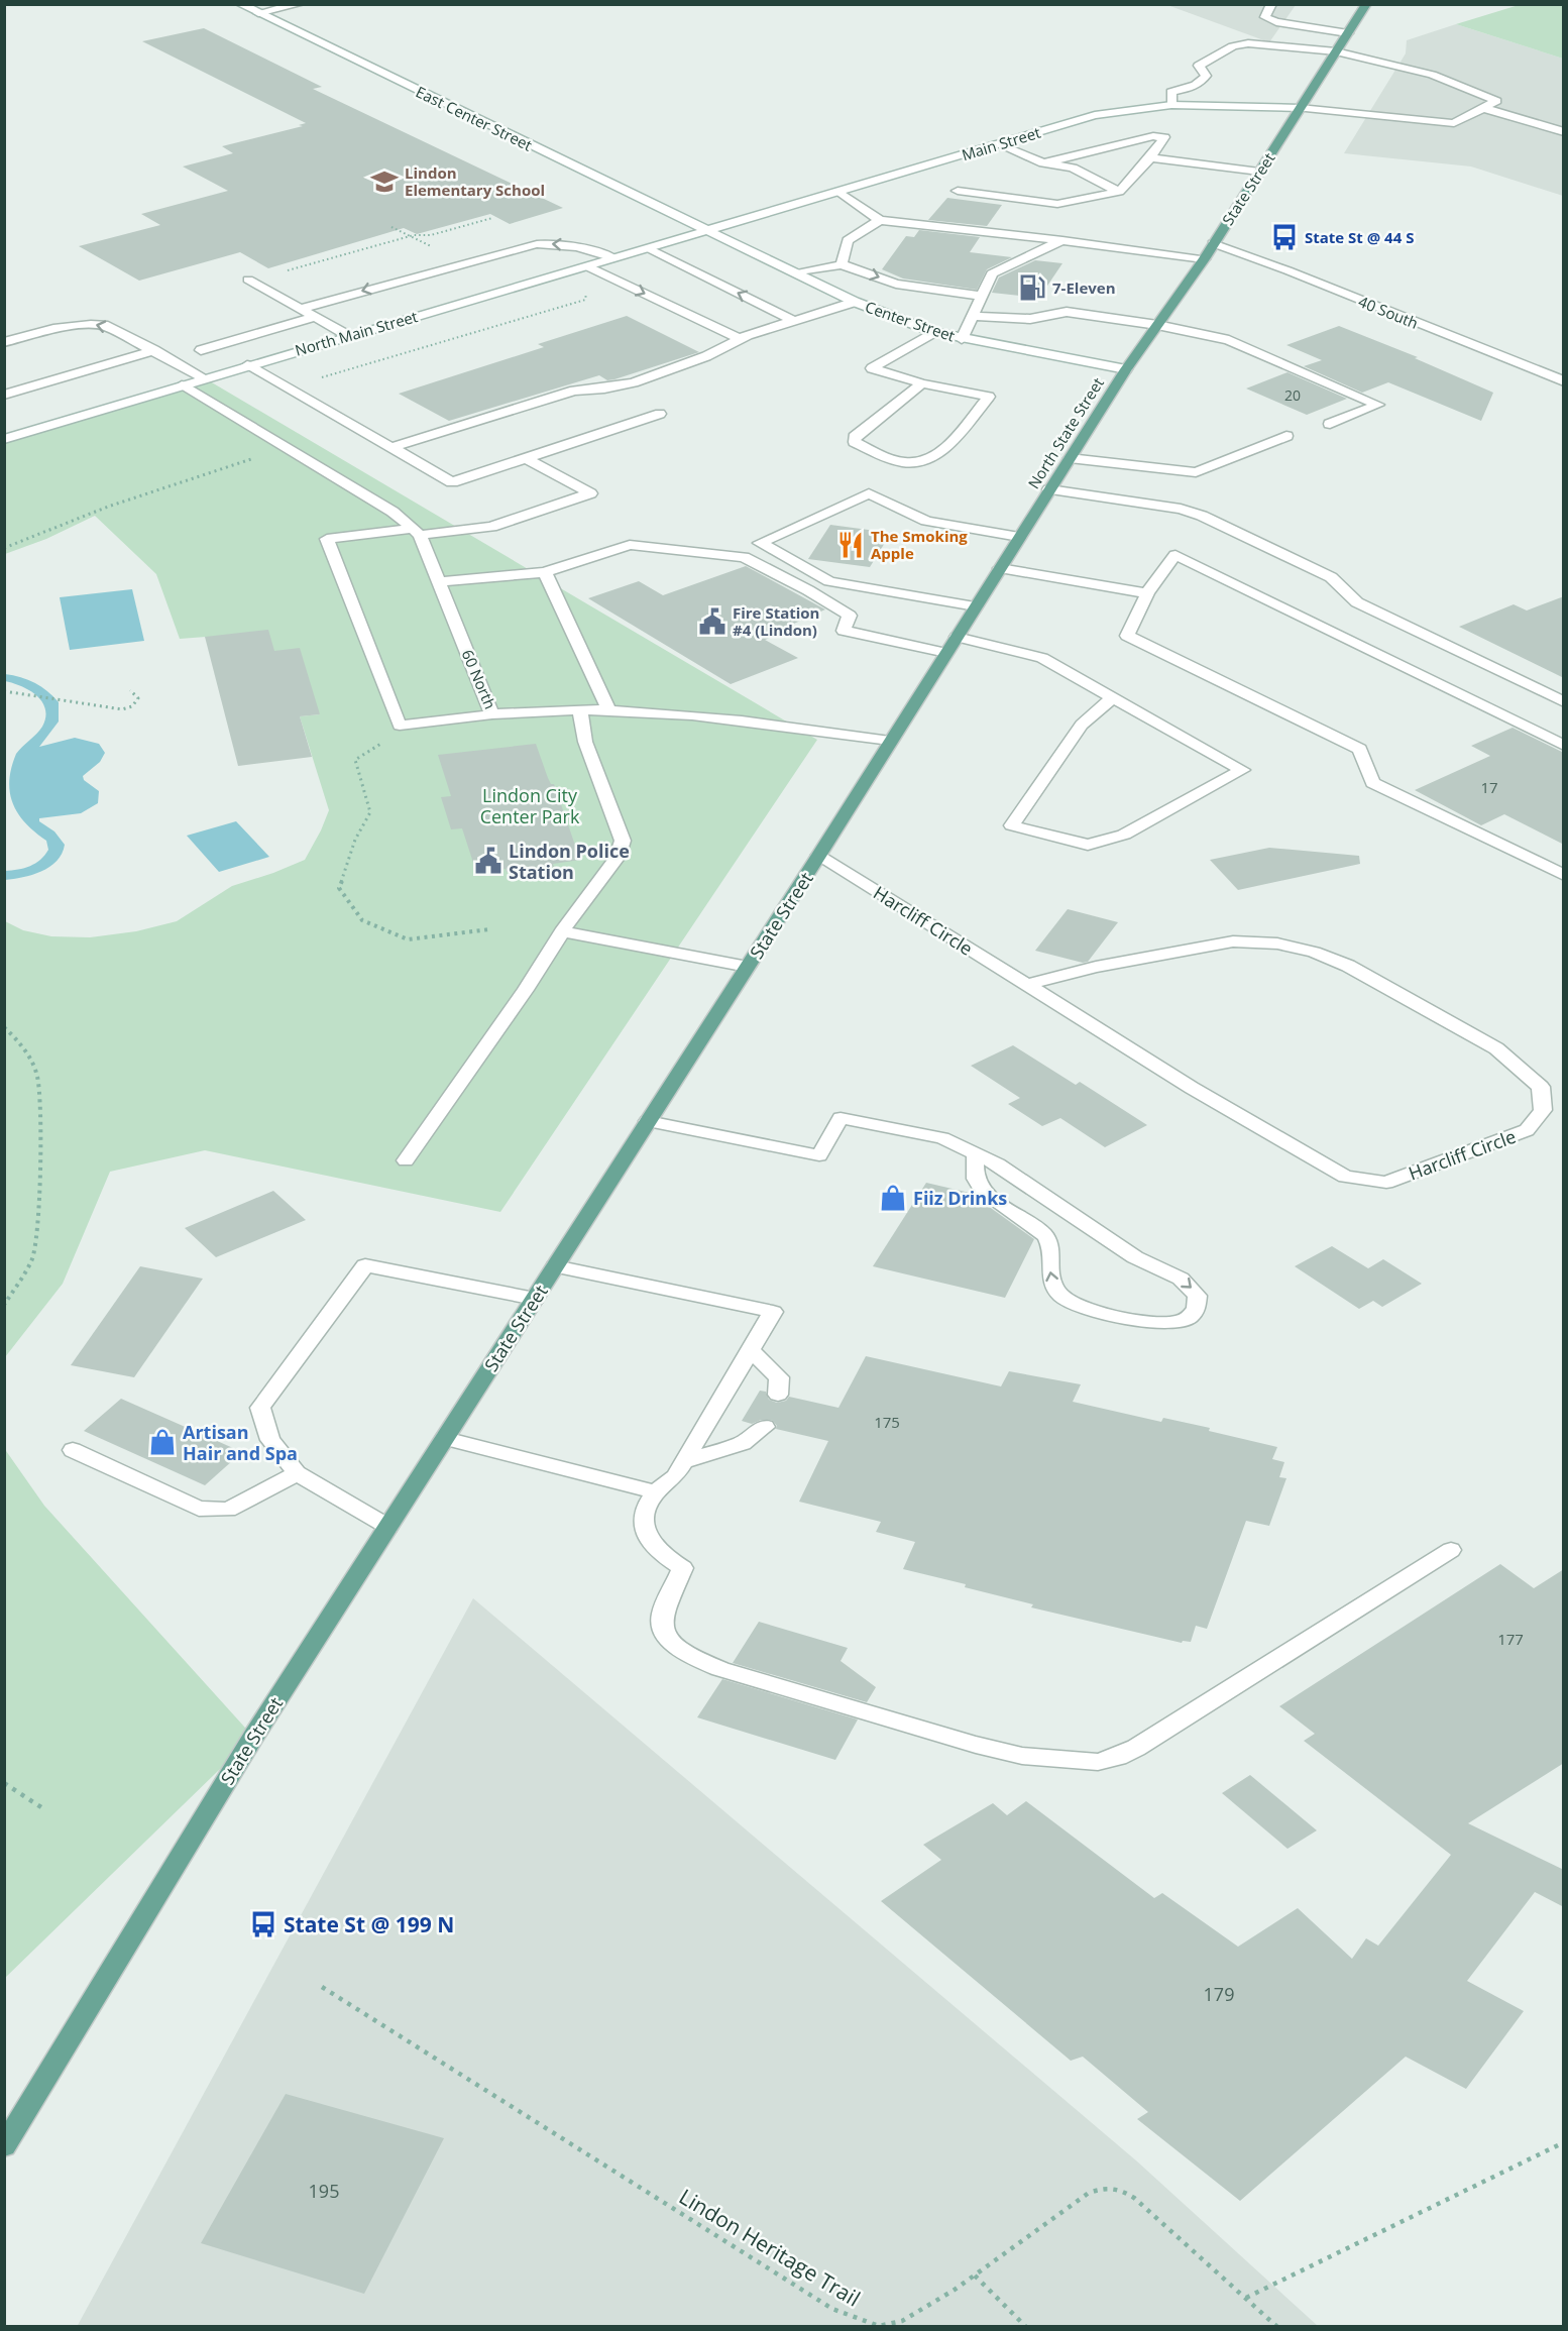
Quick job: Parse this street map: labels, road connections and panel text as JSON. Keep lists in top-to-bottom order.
{
  "streets": {
    "main road": ["State Street", "North State Street"],
    "street": [
      "East Center Street",
      "Main Street",
      "40 South",
      "Center Street",
      "North Main Street",
      "60 North",
      "Harcliff Circle"
    ],
    "path": ["Lindon Heritage Trail"]
  },
  "crossings": [
    ["East Center Street", "Main Street"],
    ["East Center Street", "Center Street"],
    ["East Center Street", "North Main Street"],
    ["Main Street", "State Street"],
    ["Main Street", "Center Street"],
    ["Main Street", "North Main Street"],
    ["State Street", "40 South"],
    ["State Street", "Center Street"],
    ["State Street", "North State Street"],
    ["State Street", "60 North"],
    ["State Street", "Harcliff Circle"],
    ["Center Street", "North Main Street"],
    ["Center Street", "North State Street"],
    ["North Main Street", "60 North"]
  ],
  "parks": ["Lindon City Center Park"],
  "places": {
    "school or university": ["Lindon Elementary School"],
    "bus stop": ["State St @ 44 S", "State St @ 199 N"],
    "fuel station": ["7-Eleven"],
    "restaurant": ["The Smoking Apple"],
    "public building": ["Fire Station #4 (Lindon)", "Lindon Police Station"],
    "shop": ["Fiiz Drinks", "Artisan Hair and Spa"]
  },
  "house_numbers": [
    "20",
    "17",
    "175",
    "177",
    "179",
    "195"
  ]
}
